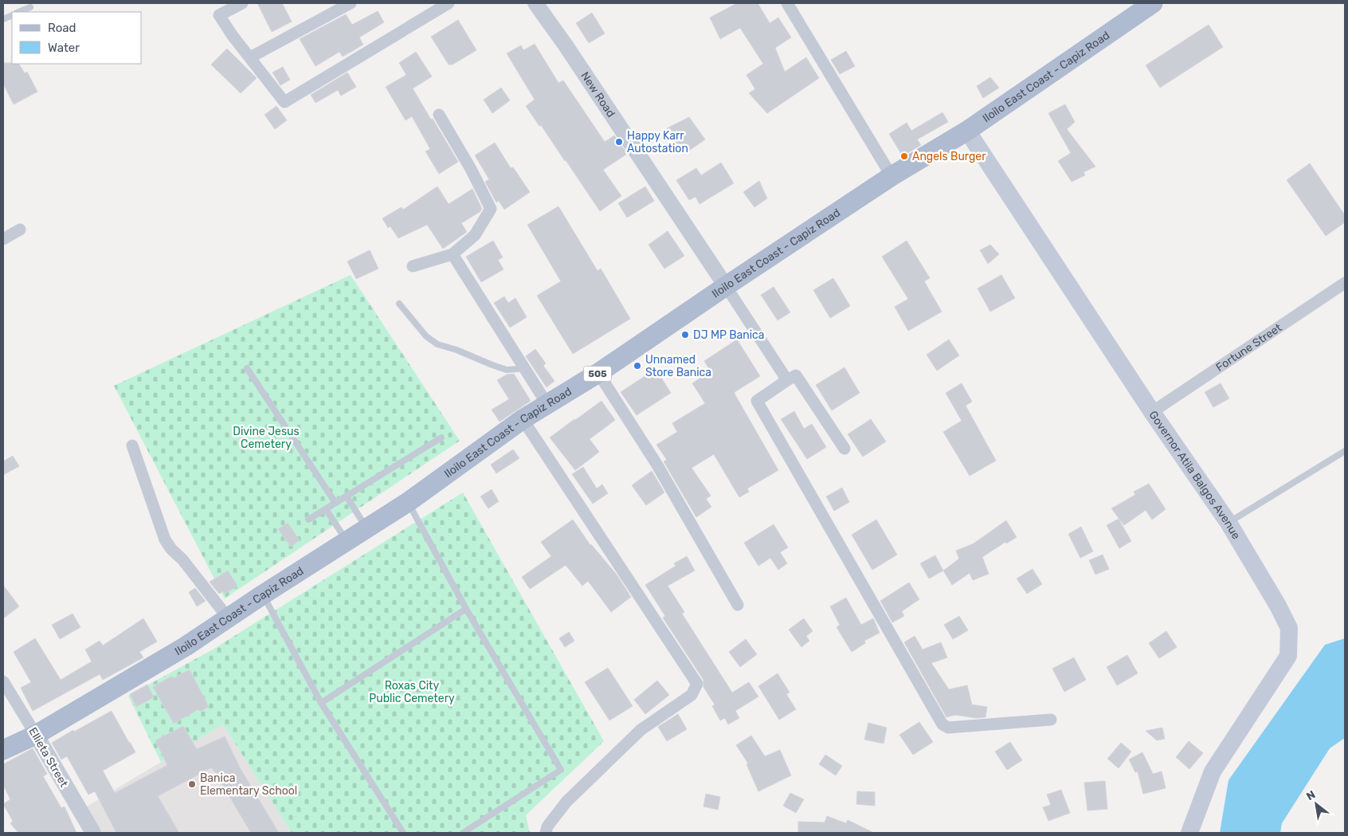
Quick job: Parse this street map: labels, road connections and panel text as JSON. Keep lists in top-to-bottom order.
{
  "streets": {
    "main road": ["Iloilo East Coast - Capiz Road", "505", "Governor Atila Balgos Avenue"],
    "street": ["New Road", "Fortune Street", "Ellieta Street"]
  },
  "crossings": [
    ["Iloilo East Coast - Capiz Road", "New Road"],
    ["Iloilo East Coast - Capiz Road", "505"],
    ["Iloilo East Coast - Capiz Road", "Governor Atila Balgos Avenue"],
    ["Iloilo East Coast - Capiz Road", "Ellieta Street"],
    ["Fortune Street", "Governor Atila Balgos Avenue"],
    ["505", "Ellieta Street"]
  ],
  "parks": ["Divine Jesus Cemetery", "Roxas City Public Cemetery"],
  "places": [
    "Happy Karr Autostation",
    "Angels Burger",
    "DJ MP Banica",
    "Unnamed Store Banica",
    "Banica Elementary School"
  ],
  "legend": ["Road", "Water"],
  "north": "top left"
}
